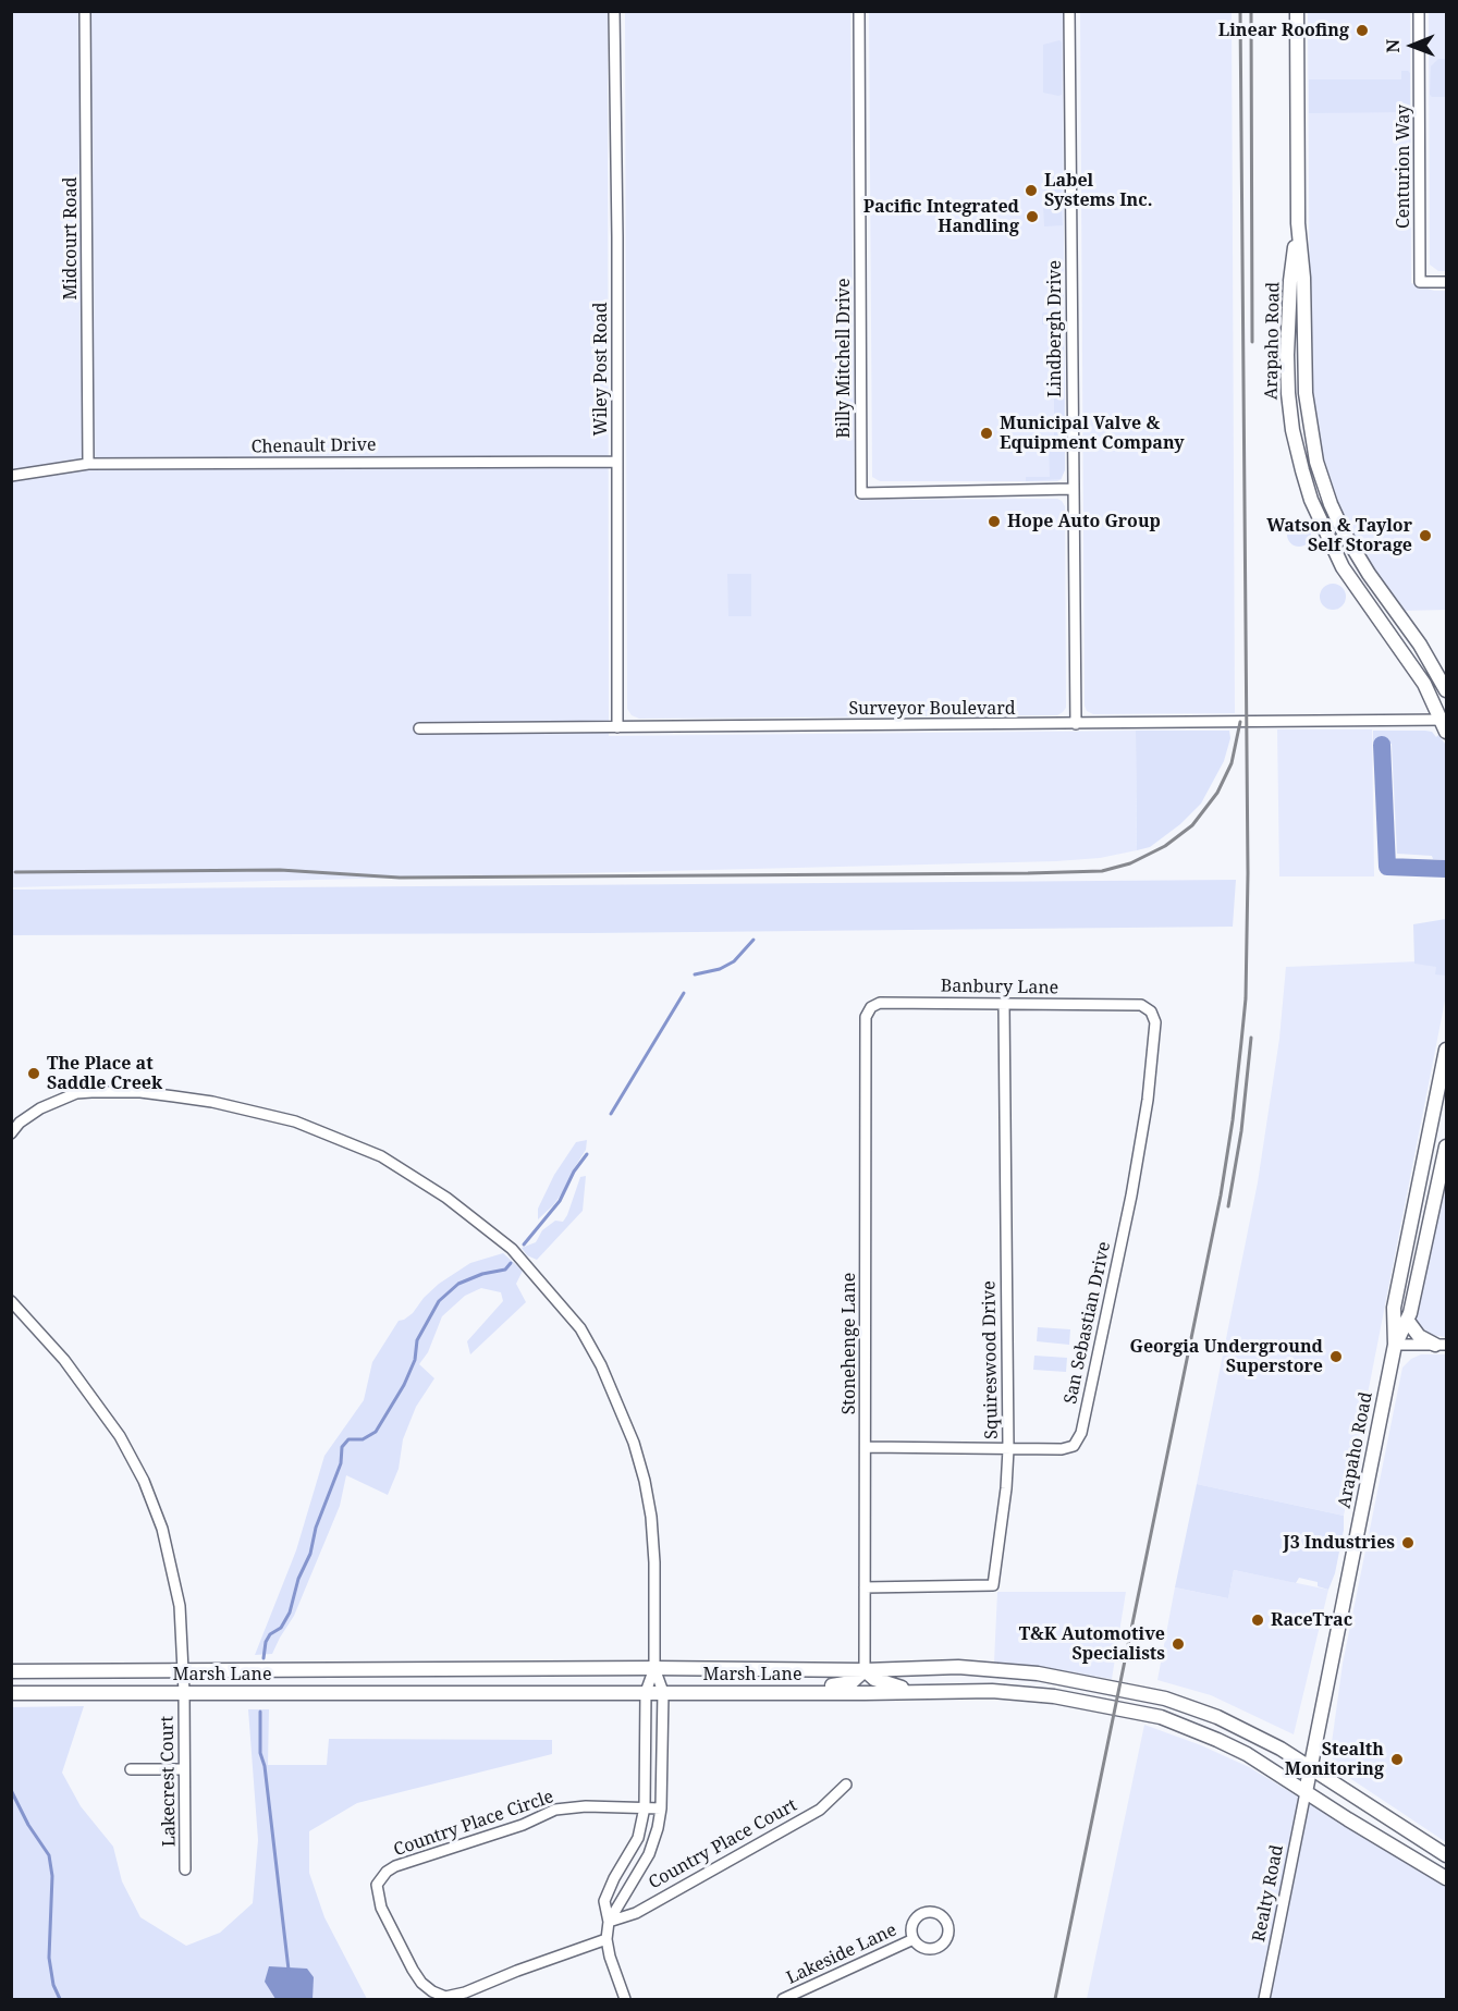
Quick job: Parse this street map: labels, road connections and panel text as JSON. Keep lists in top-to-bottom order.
{
  "streets": {
    "main road": ["Arapaho Road", "Marsh Lane"],
    "street": [
      "Centurion Way",
      "Midcourt Road",
      "Lindbergh Drive",
      "Billy Mitchell Drive",
      "Wiley Post Road",
      "Chenault Drive",
      "Surveyor Boulevard",
      "Banbury Lane",
      "San Sebastian Drive",
      "Stonehenge Lane",
      "Squireswood Drive",
      "Lakecrest Court",
      "Country Place Circle",
      "Country Place Court",
      "Realty Road",
      "Lakeside Lane"
    ]
  },
  "crossings": [
    ["Midcourt Road", "Chenault Drive"],
    ["Lindbergh Drive", "Billy Mitchell Drive"],
    ["Lindbergh Drive", "Surveyor Boulevard"],
    ["Arapaho Road", "Surveyor Boulevard"],
    ["Arapaho Road", "Marsh Lane"],
    ["Arapaho Road", "Realty Road"],
    ["Wiley Post Road", "Chenault Drive"],
    ["Wiley Post Road", "Surveyor Boulevard"],
    ["Banbury Lane", "San Sebastian Drive"],
    ["Banbury Lane", "Stonehenge Lane"],
    ["Banbury Lane", "Squireswood Drive"],
    ["San Sebastian Drive", "Stonehenge Lane"],
    ["San Sebastian Drive", "Squireswood Drive"],
    ["Stonehenge Lane", "Squireswood Drive"],
    ["Stonehenge Lane", "Marsh Lane"],
    ["Marsh Lane", "Lakecrest Court"],
    ["Marsh Lane", "Realty Road"]
  ],
  "places": [
    "Linear Roofing",
    "Label Systems Inc.",
    "Pacific Integrated Handling",
    "Municipal Valve & Equipment Company",
    "Hope Auto Group",
    "Watson & Taylor Self Storage",
    "The Place at Saddle Creek",
    "Georgia Underground Superstore",
    "J3 Industries",
    "RaceTrac",
    "T&K Automotive Specialists",
    "Stealth Monitoring"
  ],
  "north": "left"
}
